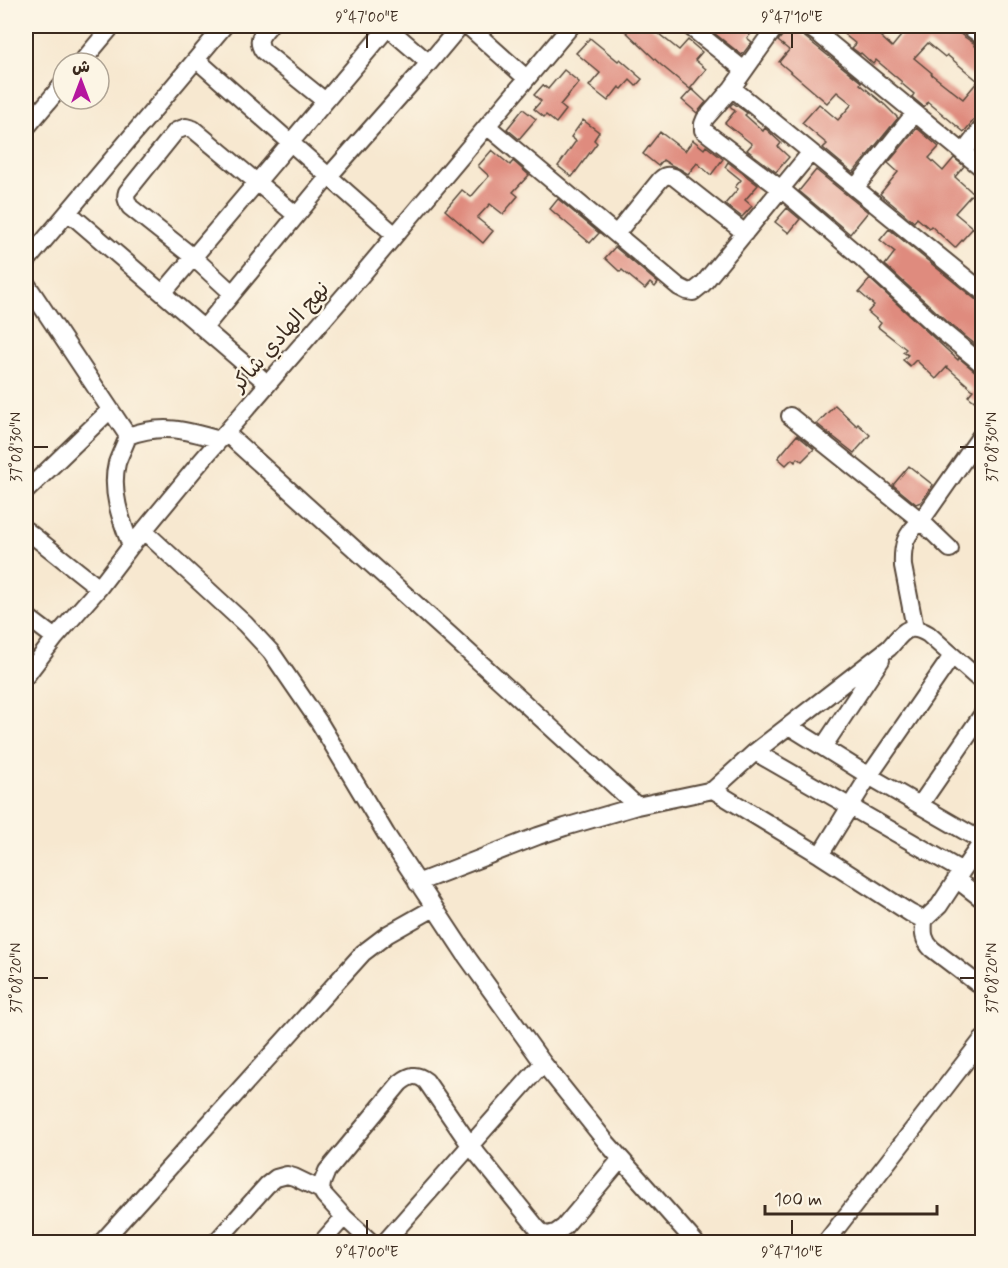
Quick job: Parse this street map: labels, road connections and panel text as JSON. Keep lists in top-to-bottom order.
{
  "streets": {
    "street": ["نهج الهادي شاكر"]
  },
  "scale_bar": "100 m",
  "north": "top",
  "coordinates": [
    "9°47'00\"E",
    "9°47'10\"E",
    "37°08'30\"N",
    "37°08'20\"N"
  ]
}
